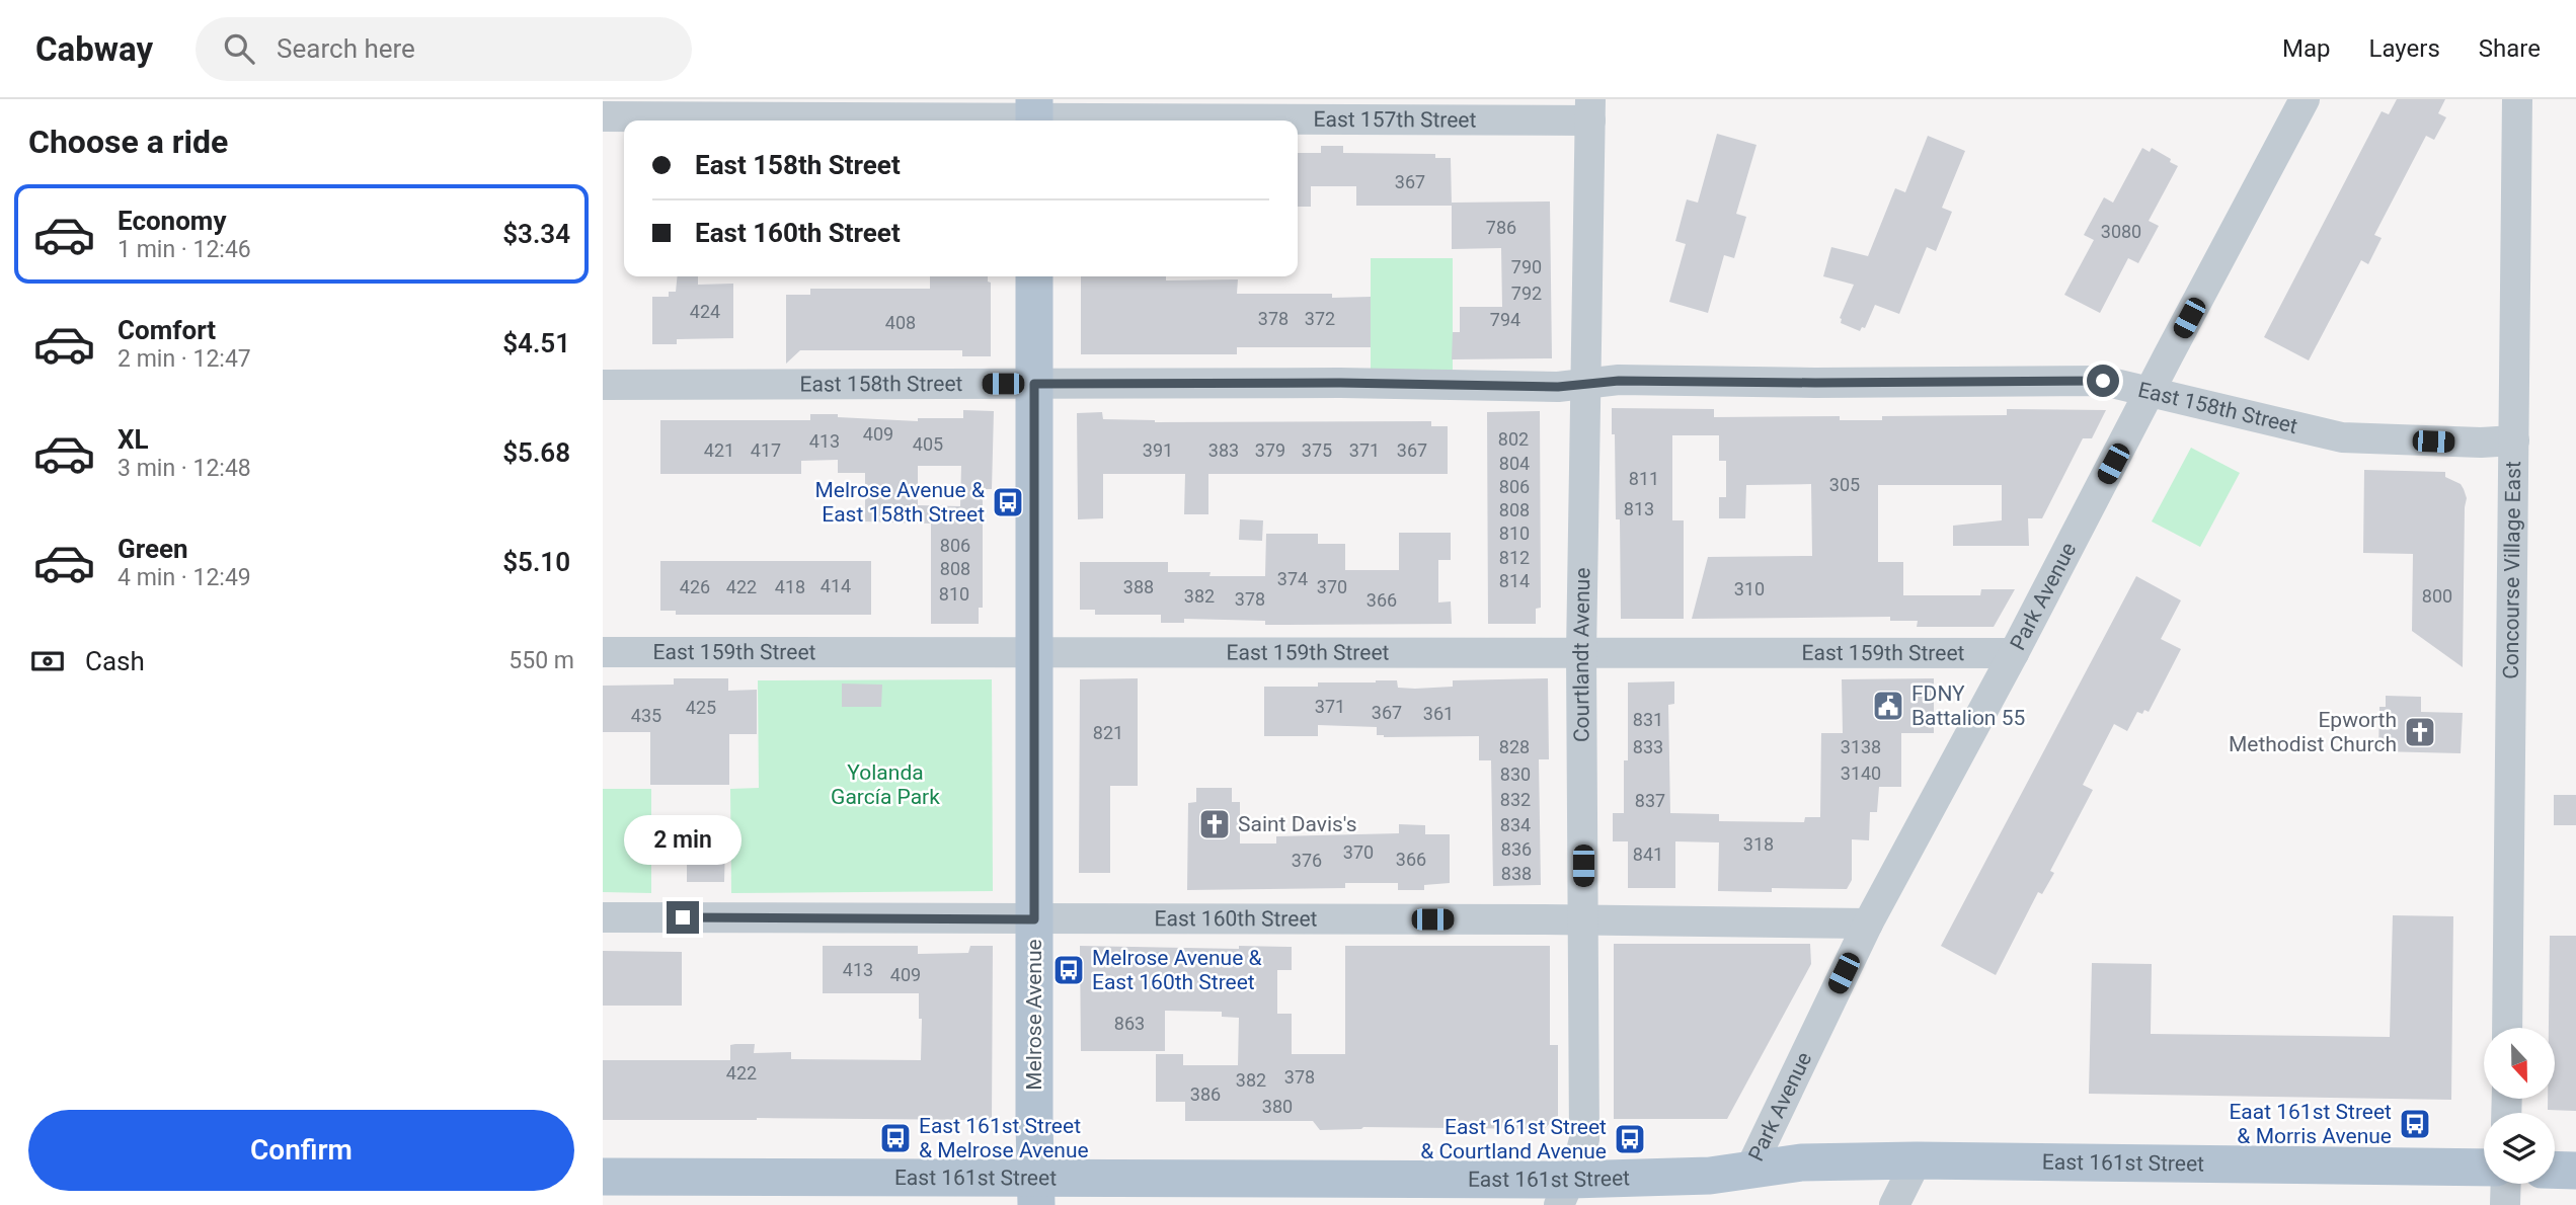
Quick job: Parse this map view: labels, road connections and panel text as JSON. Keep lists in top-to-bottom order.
{
  "streets": {
    "main road": ["Melrose Avenue", "East 161st Street"],
    "street": [
      "East 157th Street",
      "East 158th Street",
      "Concourse Village East",
      "Park Avenue",
      "East 159th Street",
      "Courtlandt Avenue",
      "East 160th Street"
    ]
  },
  "crossings": [
    ["East 157th Street", "Courtlandt Avenue"],
    ["East 158th Street", "Concourse Village East"],
    ["East 158th Street", "Park Avenue"],
    ["East 158th Street", "Courtlandt Avenue"],
    ["East 158th Street", "Melrose Avenue"],
    ["Park Avenue", "East 159th Street"],
    ["Park Avenue", "East 160th Street"],
    ["Park Avenue", "East 161st Street"],
    ["East 159th Street", "Courtlandt Avenue"],
    ["East 159th Street", "Melrose Avenue"],
    ["Courtlandt Avenue", "East 160th Street"],
    ["Courtlandt Avenue", "East 161st Street"],
    ["East 160th Street", "Melrose Avenue"],
    ["Melrose Avenue", "East 161st Street"]
  ],
  "parks": ["Yolanda García Park"],
  "places": {
    "bus stop": [
      "Melrose Avenue & East 158th Street",
      "Melrose Avenue & East 160th Street",
      "Eaat 161st Street & Morris Avenue",
      "East 161st Street & Melrose Avenue",
      "East 161st Street & Courtland Avenue"
    ],
    "public building": ["FDNY Battalion 55"],
    "church": ["Epworth Methodist Church", "Saint Davis's"]
  },
  "house_numbers": [
    "367",
    "786",
    "3080",
    "790",
    "792",
    "424",
    "378",
    "372",
    "794",
    "408",
    "409",
    "802",
    "413",
    "405",
    "421",
    "417",
    "391",
    "383",
    "379",
    "375",
    "371",
    "367",
    "804",
    "811",
    "305",
    "806",
    "813",
    "808",
    "810",
    "806",
    "812",
    "808",
    "374",
    "814",
    "414",
    "426",
    "422",
    "418",
    "388",
    "370",
    "310",
    "810",
    "382",
    "800",
    "378",
    "366",
    "371",
    "425",
    "367",
    "361",
    "435",
    "831",
    "821",
    "828",
    "833",
    "3138",
    "3140",
    "830",
    "832",
    "837",
    "834",
    "318",
    "836",
    "370",
    "841",
    "366",
    "376",
    "838",
    "413",
    "409",
    "863",
    "422",
    "378",
    "382",
    "386",
    "380"
  ],
  "north": "bottom",
  "page": {
    "header": "Cabway",
    "search": "Search here",
    "nav": ["Map", "Layers", "Share"],
    "heading": "Choose a ride",
    "banner": ["East 158th Street", "East 160th Street"],
    "list": [
      {
        "name": "Economy",
        "note": "1 min · 12:46",
        "value": "$3.34"
      },
      {
        "name": "Comfort",
        "note": "2 min · 12:47",
        "value": "$4.51"
      },
      {
        "name": "XL",
        "note": "3 min · 12:48",
        "value": "$5.68"
      },
      {
        "name": "Green",
        "note": "4 min · 12:49",
        "value": "$5.10"
      }
    ],
    "pay": ["Cash", "550 m"],
    "bubble": "2 min",
    "buttons": "Confirm"
  }
}
